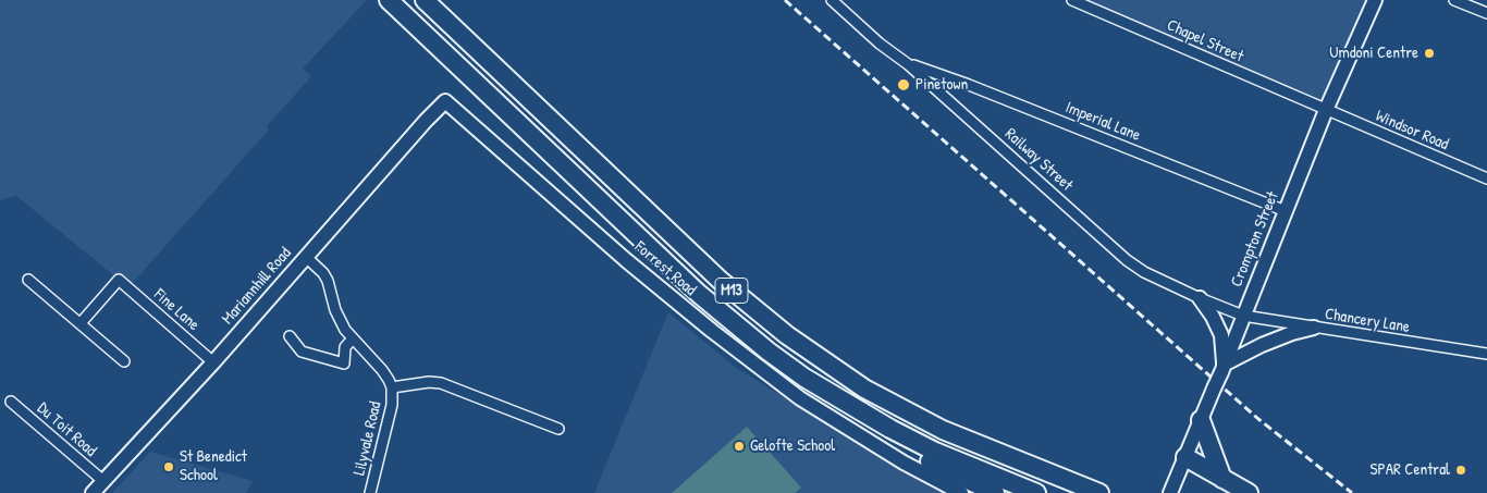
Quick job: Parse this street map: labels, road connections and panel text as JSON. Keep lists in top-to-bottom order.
{
  "streets": {
    "highway": ["M13"],
    "street": [
      "Chapel Street",
      "Imperial Lane",
      "Windsor Road",
      "Railway Street",
      "Crompton Street",
      "Forrest Road",
      "Mariannhill Road",
      "Fine Lane",
      "Chancery Lane",
      "Du Toit Road",
      "Lilyvale Road"
    ]
  },
  "crossings": [
    ["Chapel Street", "Windsor Road"],
    ["Chapel Street", "Crompton Street"],
    ["Imperial Lane", "Railway Street"],
    ["Imperial Lane", "Crompton Street"],
    ["Windsor Road", "Crompton Street"],
    ["Railway Street", "Crompton Street"],
    ["Railway Street", "Chancery Lane"],
    ["Crompton Street", "Chancery Lane"],
    ["Forrest Road", "Mariannhill Road"],
    ["Mariannhill Road", "Fine Lane"],
    ["Mariannhill Road", "Du Toit Road"],
    ["Mariannhill Road", "Lilyvale Road"]
  ],
  "places": [
    "Umdoni Centre",
    "Pinetown",
    "Gelofte School",
    "St Benedict School",
    "SPAR Central"
  ]
}
